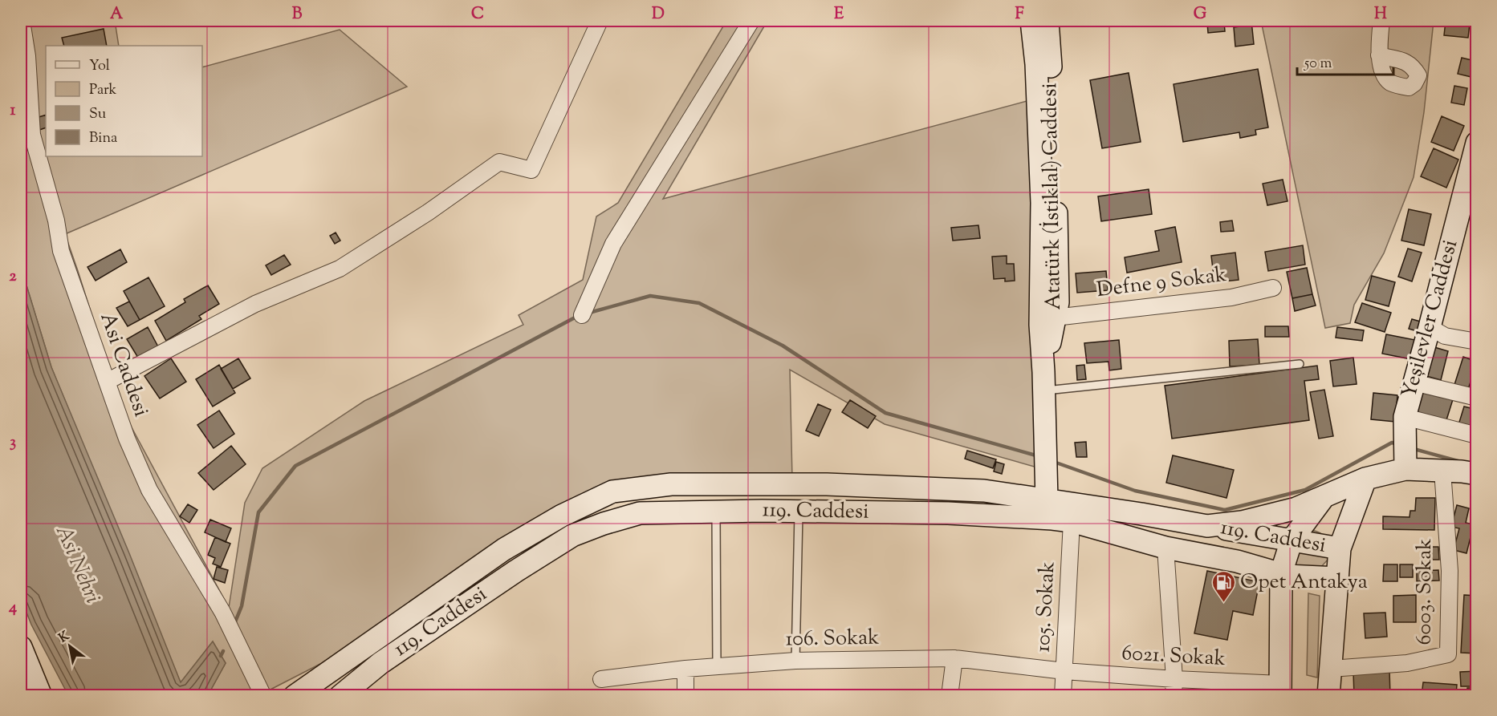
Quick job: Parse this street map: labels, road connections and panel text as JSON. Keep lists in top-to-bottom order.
{
  "streets": {
    "street": [
      "Atatürk (İstiklal) Caddesi",
      "Defne 9 Sokak",
      "Yeşilevler Caddesi",
      "Asi Caddesi",
      "119. Caddesi",
      "6003. Sokak",
      "105. Sokak",
      "106. Sokak",
      "6021. Sokak"
    ]
  },
  "crossings": [
    ["Atatürk (İstiklal) Caddesi", "Defne 9 Sokak"],
    ["Atatürk (İstiklal) Caddesi", "119. Caddesi"],
    ["Yeşilevler Caddesi", "119. Caddesi"],
    ["119. Caddesi", "6003. Sokak"],
    ["119. Caddesi", "105. Sokak"],
    ["105. Sokak", "106. Sokak"],
    ["105. Sokak", "6021. Sokak"],
    ["106. Sokak", "6021. Sokak"]
  ],
  "water": ["Asi Nehri"],
  "places": {
    "fuel station": ["Opet Antakya"]
  },
  "legend": [
    "Yol",
    "Park",
    "Su",
    "Bina"
  ],
  "scale_bar": "50 m",
  "north": "top left",
  "grid": {
    "columns": [
      "A",
      "B",
      "C",
      "D",
      "E",
      "F",
      "G",
      "H"
    ],
    "rows": [
      "1",
      "2",
      "3",
      "4"
    ]
  }
}
